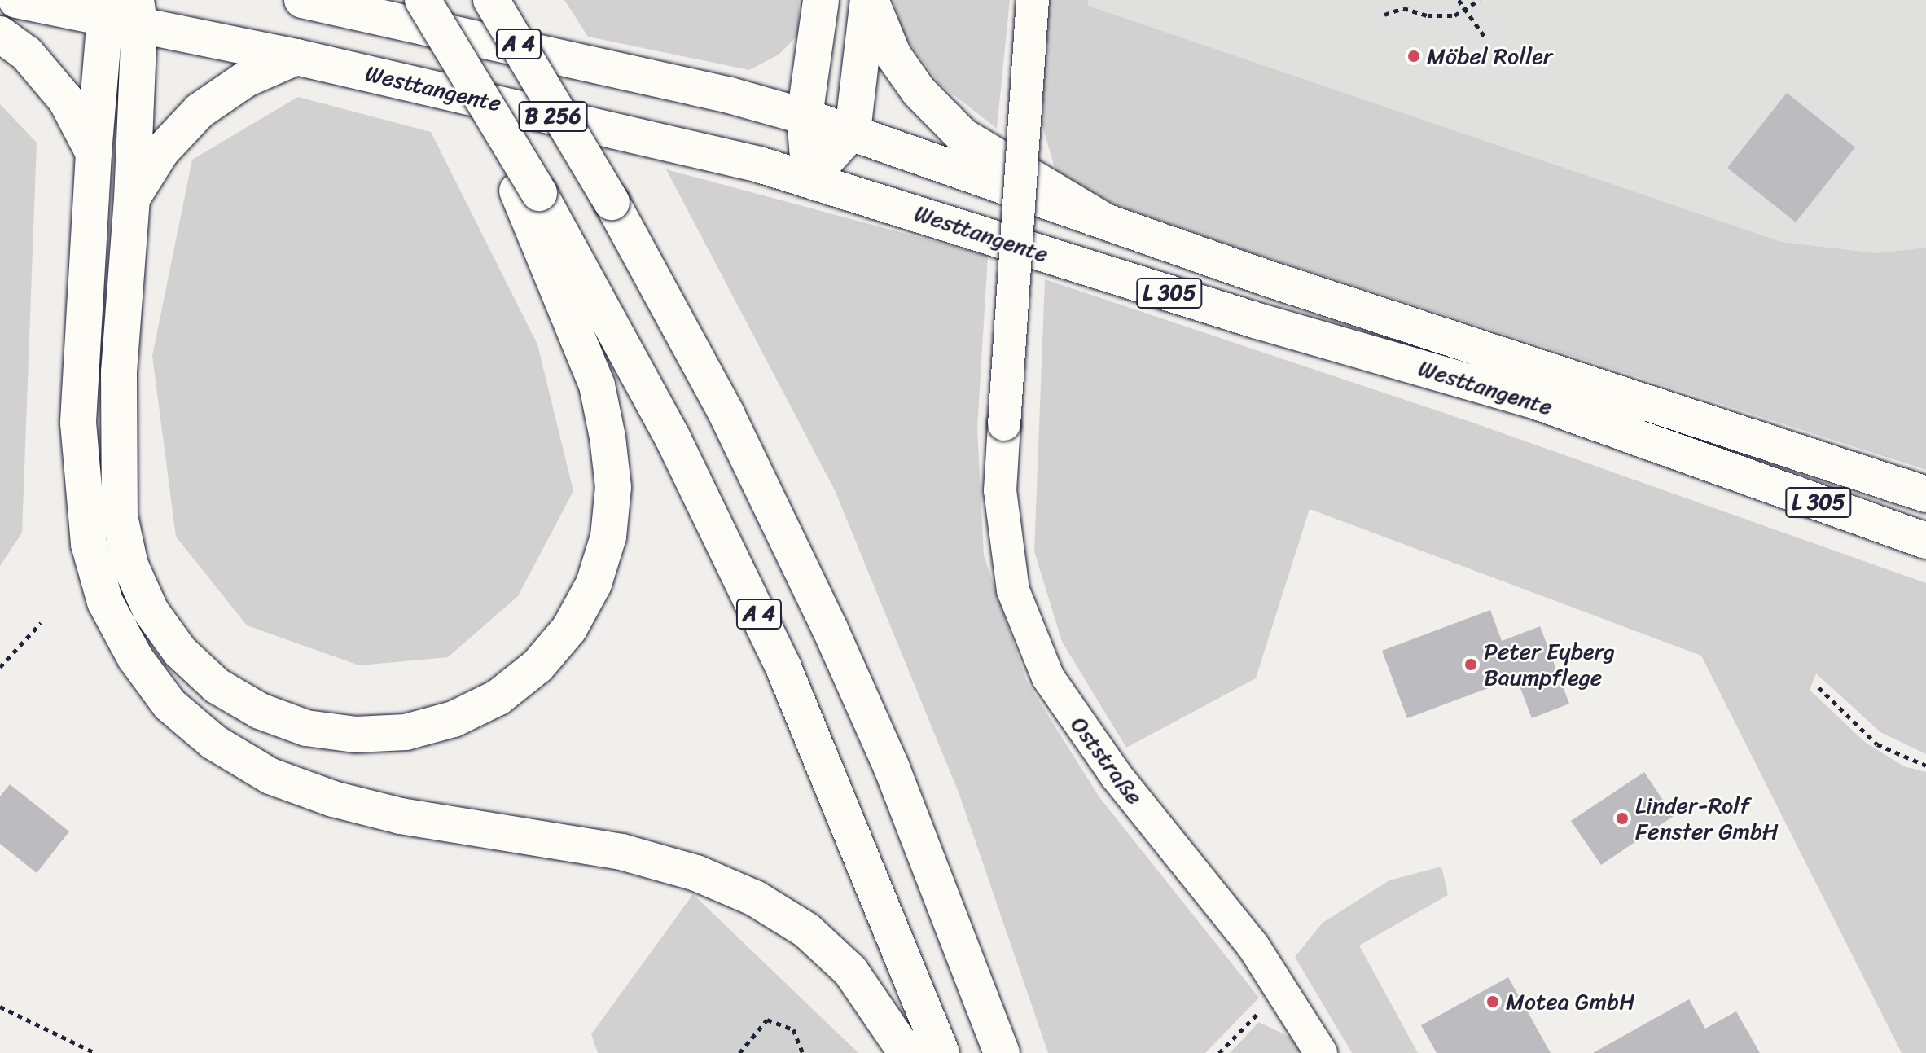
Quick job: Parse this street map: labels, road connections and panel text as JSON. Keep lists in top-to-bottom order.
{
  "streets": {
    "main road": [
      "A 4",
      "Westtangente",
      "B 256",
      "L 305"
    ],
    "street": ["Oststraße"]
  },
  "places": [
    "Möbel Roller",
    "Peter Eyberg Baumpflege",
    "Linder-Rolf Fenster GmbH",
    "Motea GmbH"
  ]
}
